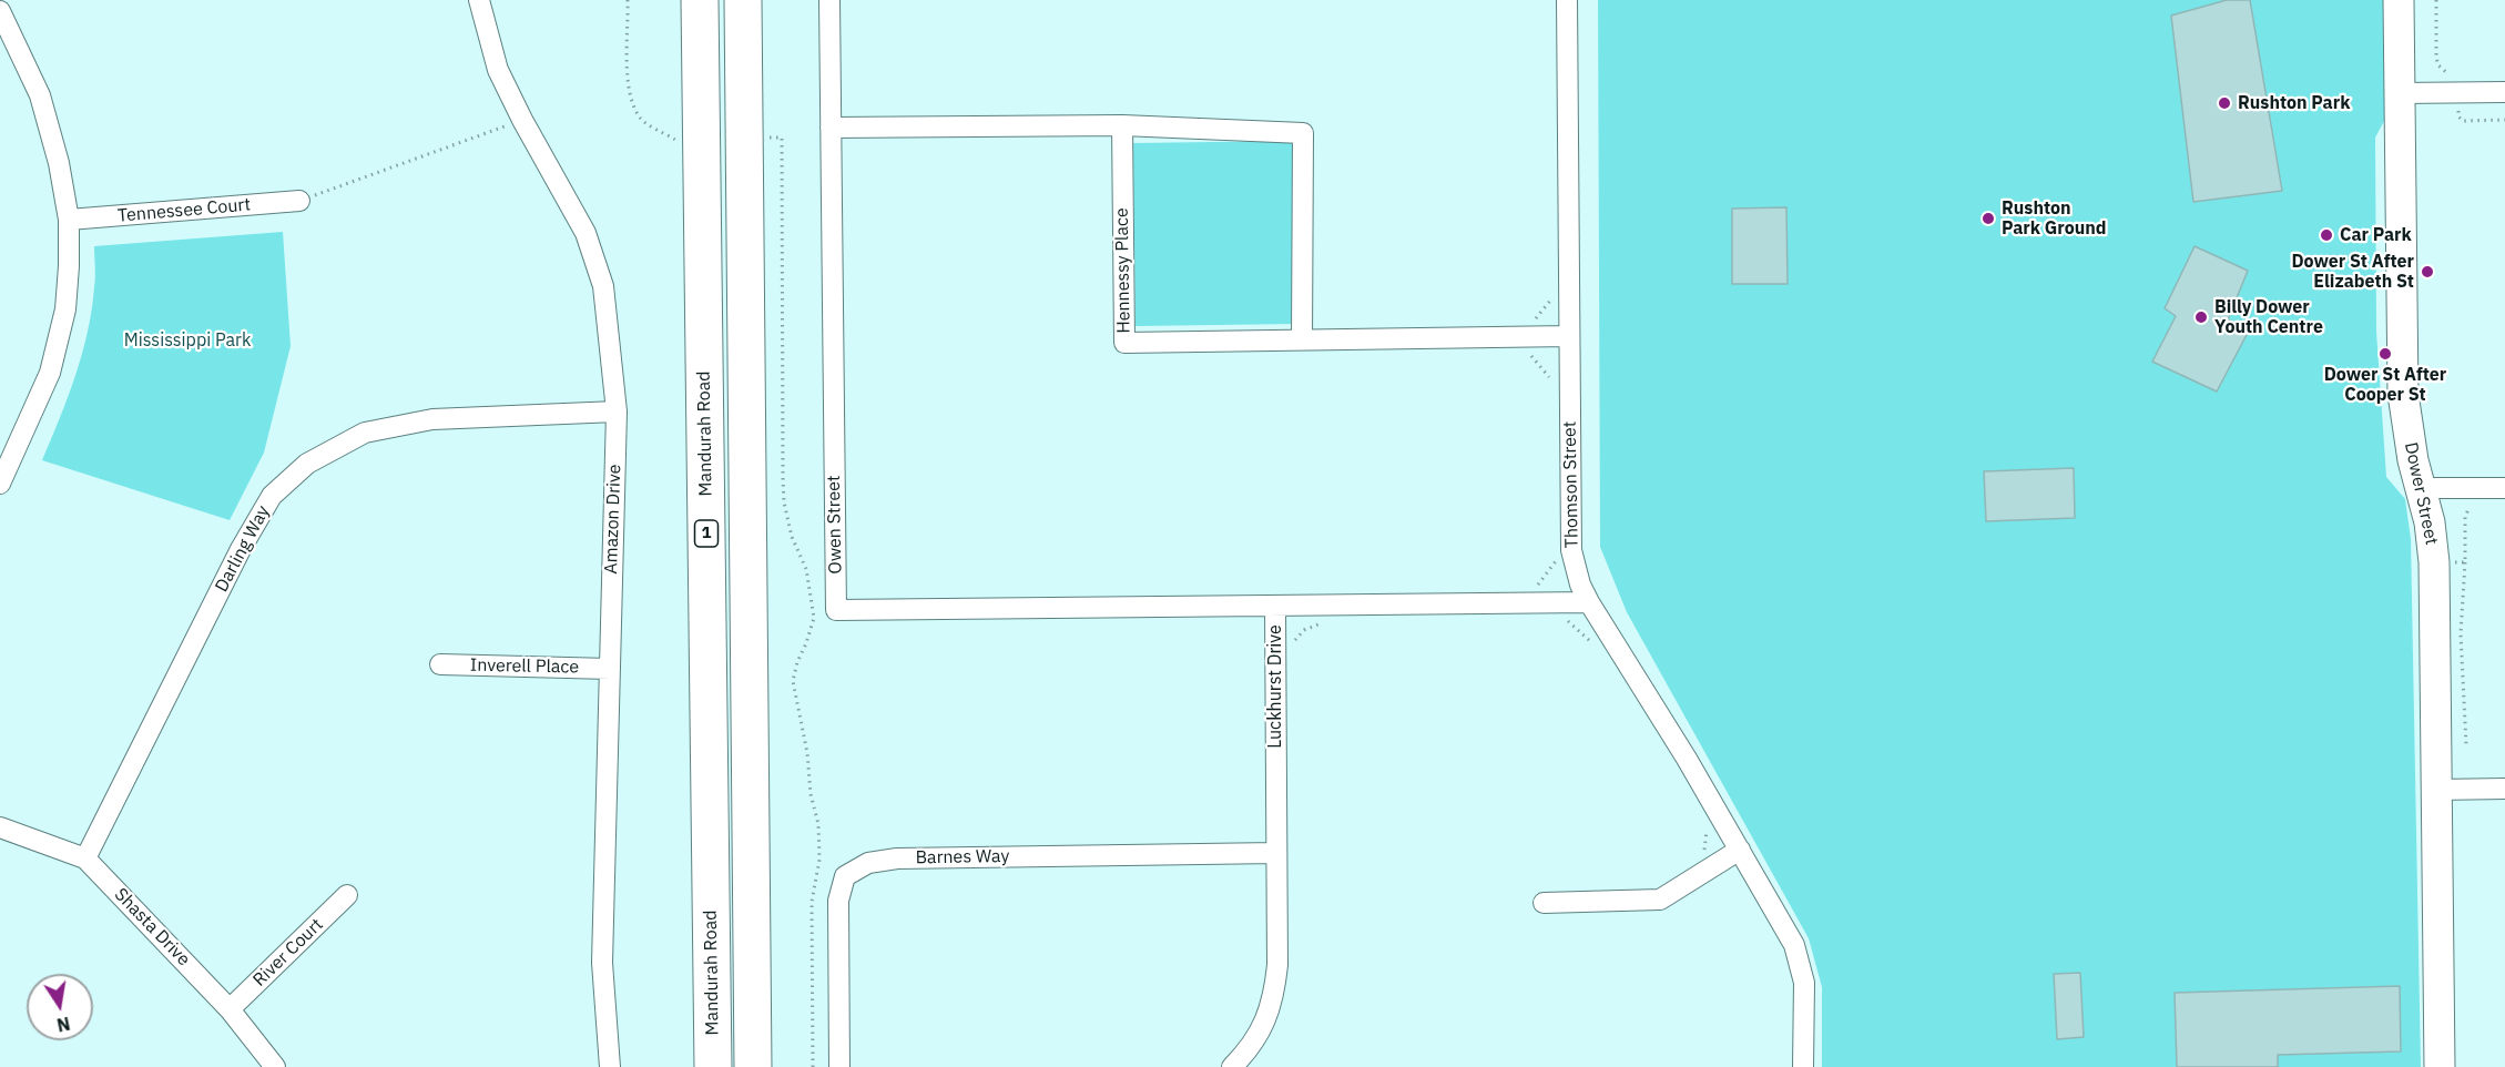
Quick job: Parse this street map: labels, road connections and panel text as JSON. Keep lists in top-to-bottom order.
{
  "streets": {
    "highway": ["Mandurah Road", "1"],
    "street": [
      "Tennessee Court",
      "Hennessy Place",
      "Thomson Street",
      "Dower Street",
      "Amazon Drive",
      "Owen Street",
      "Darling Way",
      "Inverell Place",
      "Luckhurst Drive",
      "Barnes Way",
      "Shasta Drive",
      "River Court"
    ]
  },
  "crossings": [
    ["Hennessy Place", "Thomson Street"],
    ["Thomson Street", "Luckhurst Drive"],
    ["Amazon Drive", "Darling Way"],
    ["Amazon Drive", "Inverell Place"],
    ["Owen Street", "Luckhurst Drive"],
    ["Darling Way", "Shasta Drive"],
    ["Luckhurst Drive", "Barnes Way"],
    ["Shasta Drive", "River Court"]
  ],
  "parks": ["Mississippi Park"],
  "places": [
    "Rushton Park",
    "Rushton Park Ground",
    "Car Park",
    "Dower St After Elizabeth St",
    "Billy Dower Youth Centre",
    "Dower St After Cooper St"
  ],
  "north": "bottom"
}
